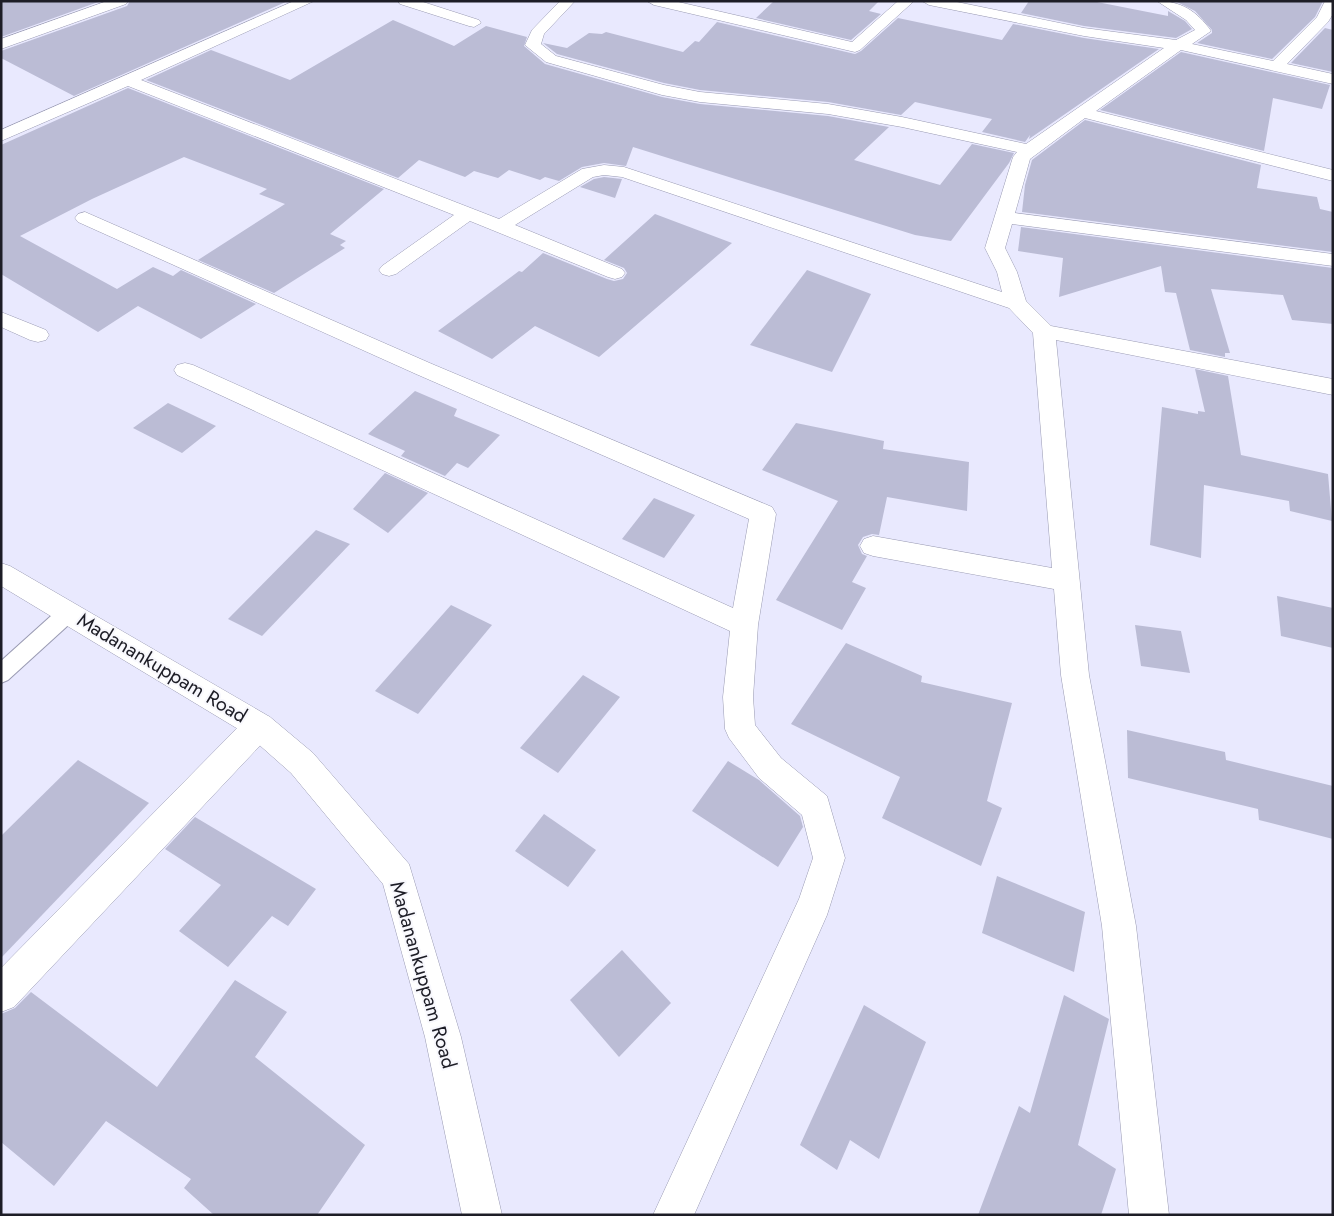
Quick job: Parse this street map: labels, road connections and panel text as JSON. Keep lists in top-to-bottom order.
{
  "streets": {
    "street": ["Madanankuppam Road"]
  }
}
